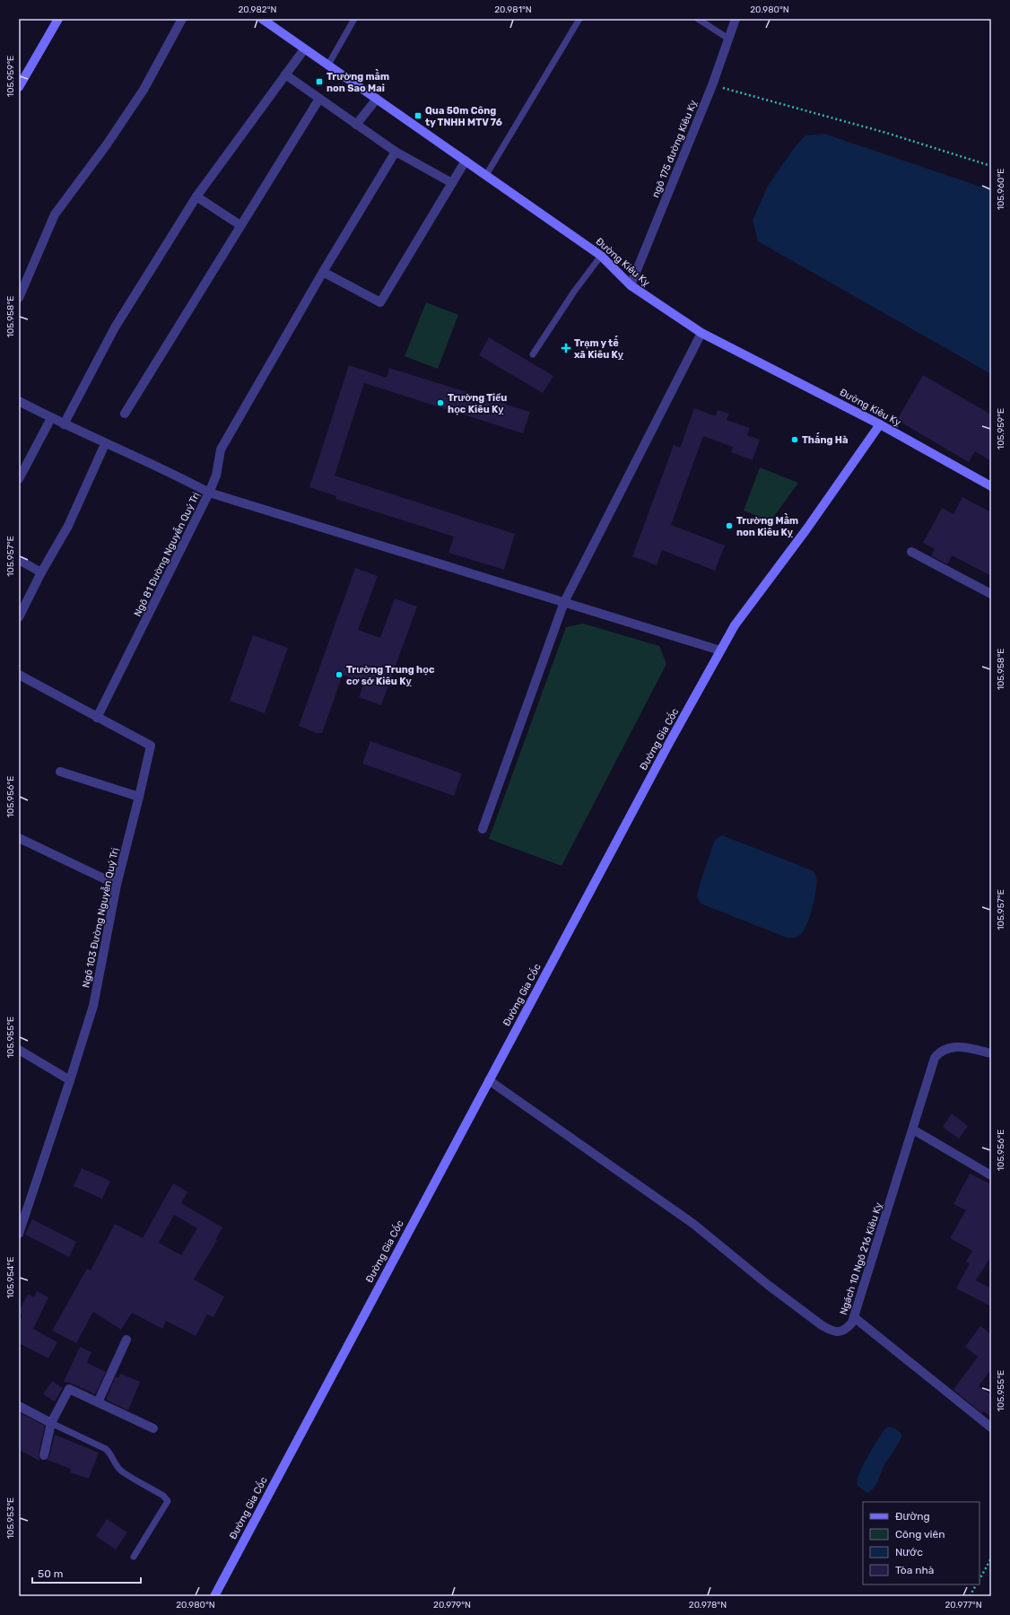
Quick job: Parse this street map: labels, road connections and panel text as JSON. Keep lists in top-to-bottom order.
{
  "streets": {
    "street": [
      "ngõ 175 đường Kiêu Kỵ",
      "Đường Kiêu Kỵ",
      "Ngõ 81 Đường Nguyễn Quý Trị",
      "Đường Gia Cốc",
      "Ngõ 103 Đường Nguyễn Quý Trị",
      "Ngách 10 Ngõ 216 Kiêu Kỵ"
    ]
  },
  "crossings": [
    ["ngõ 175 đường Kiêu Kỵ", "Đường Kiêu Kỵ"],
    ["Đường Kiêu Kỵ", "Đường Gia Cốc"],
    ["Ngõ 81 Đường Nguyễn Quý Trị", "Ngõ 103 Đường Nguyễn Quý Trị"],
    ["Đường Gia Cốc", "Ngách 10 Ngõ 216 Kiêu Kỵ"]
  ],
  "places": {
    "transit": ["Trường mầm non Sao Mai", "Qua 50m Công ty TNHH MTV 76"],
    "health": ["Trạm y tế xã Kiêu Kỵ"],
    "other": [
      "Trường Tiểu học Kiêu Kỵ",
      "Thắng Hà",
      "Trường Mầm non Kiêu Kỵ",
      "Trường Trung học cơ sở Kiêu Kỵ"
    ]
  },
  "legend": [
    "Đường",
    "Công viên",
    "Nước",
    "Tòa nhà"
  ],
  "scale_bar": "50 m",
  "coordinates": [
    "20.982°N",
    "20.981°N",
    "20.980°N",
    "105.959°E",
    "105.960°E",
    "105.958°E",
    "105.957°E",
    "105.956°E",
    "105.955°E",
    "105.954°E",
    "105.953°E",
    "20.979°N",
    "20.978°N",
    "20.977°N"
  ]
}
